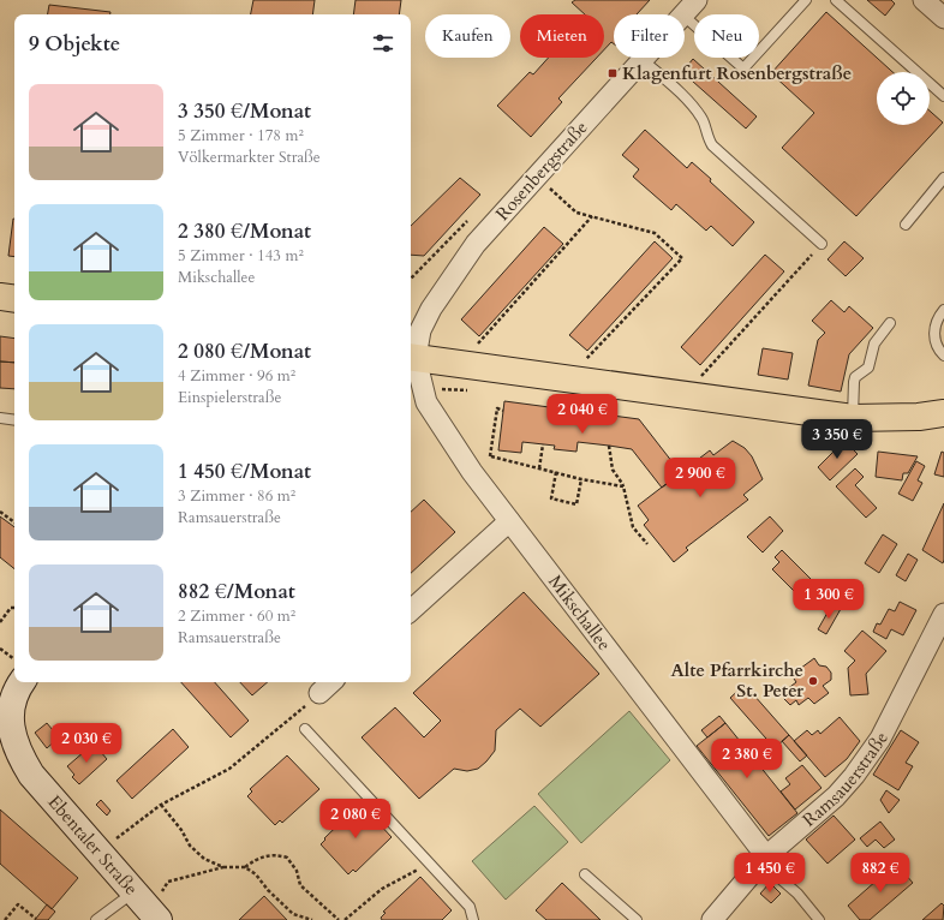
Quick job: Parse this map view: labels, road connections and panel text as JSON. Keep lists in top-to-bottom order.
{
  "streets": {
    "main road": ["Ebentaler Straße"],
    "street": ["Rosenbergstraße", "Mikschallee", "Ramsauerstraße"]
  },
  "crossings": [
    ["Rosenbergstraße", "Mikschallee"],
    ["Mikschallee", "Ramsauerstraße"]
  ],
  "places": {
    "transit": ["Klagenfurt Rosenbergstraße"],
    "other": ["Alte Pfarrkirche St. Peter"]
  },
  "page": {
    "chip": [
      "Kaufen",
      "Mieten",
      "Filter",
      "Neu"
    ],
    "heading": "9 Objekte",
    "list": [
      {
        "name": "3 350 €/Monat",
        "note": "5 Zimmer · 178 m² · Völkermarkter Straße"
      },
      {
        "name": "2 380 €/Monat",
        "note": "5 Zimmer · 143 m² · Mikschallee"
      },
      {
        "name": "2 080 €/Monat",
        "note": "4 Zimmer · 96 m² · Einspielerstraße"
      },
      {
        "name": "1 450 €/Monat",
        "note": "3 Zimmer · 86 m² · Ramsauerstraße"
      },
      {
        "name": "882 €/Monat",
        "note": "2 Zimmer · 60 m² · Ramsauerstraße"
      }
    ],
    "price": [
      "2 040 €",
      "3 350 €",
      "2 900 €",
      "1 300 €",
      "2 030 €",
      "2 380 €",
      "2 080 €",
      "1 450 €",
      "882 €"
    ]
  }
}
